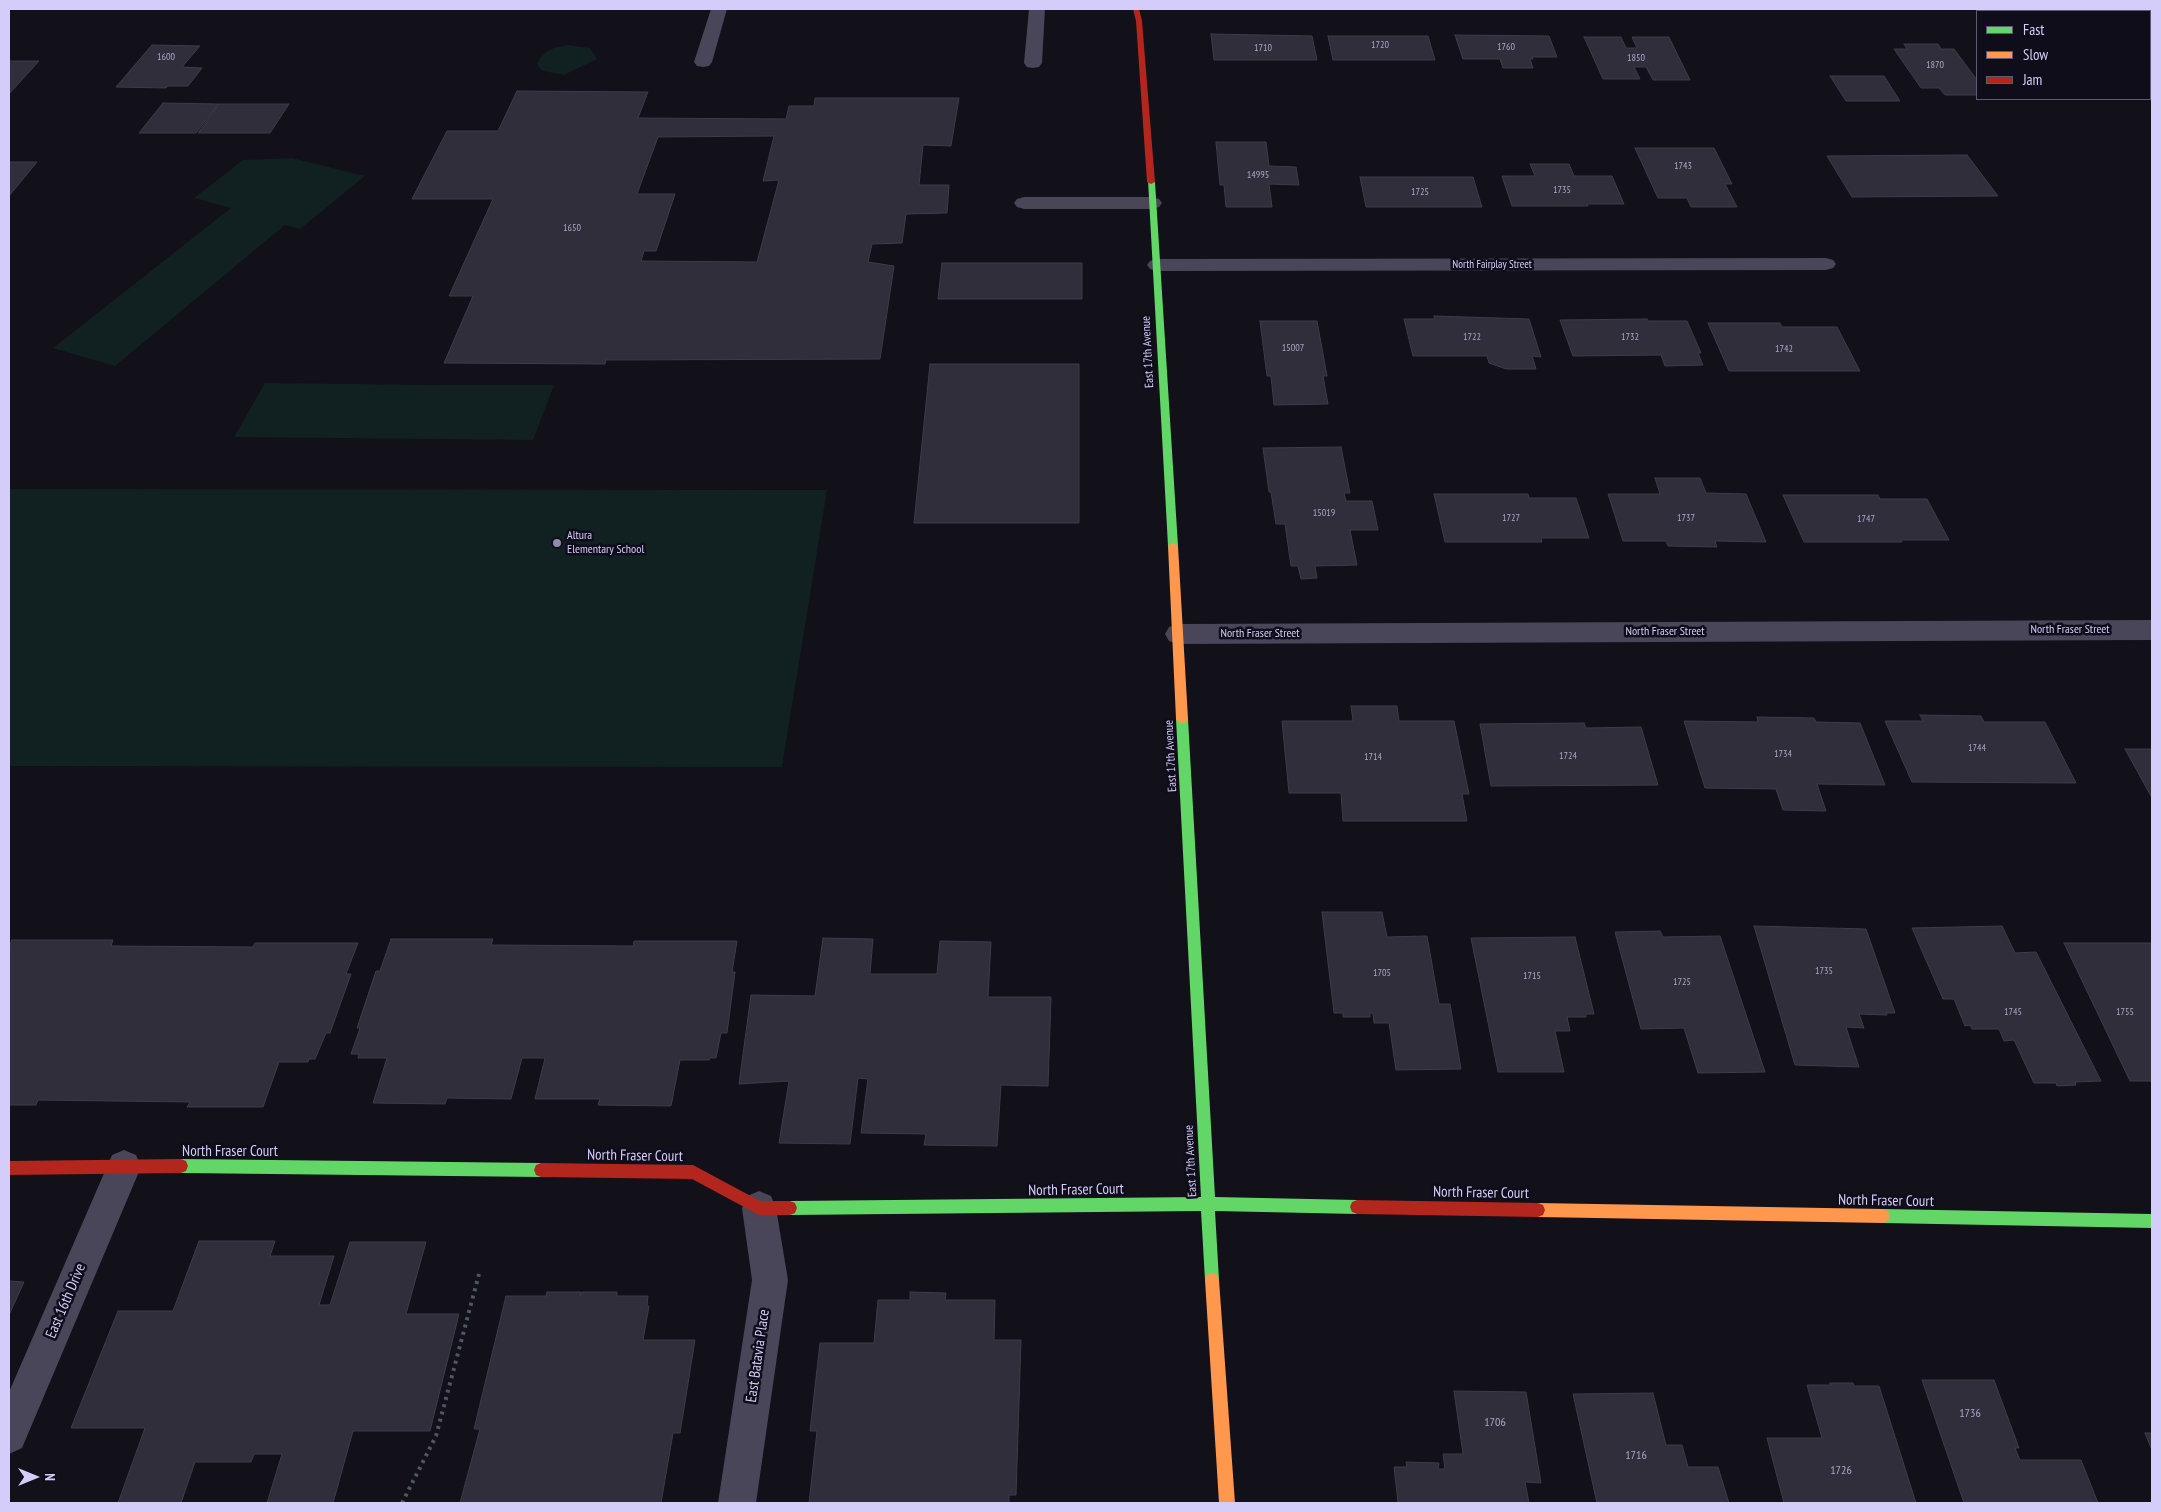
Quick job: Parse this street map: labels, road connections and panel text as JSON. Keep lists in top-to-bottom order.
{
  "streets": {
    "street": [
      "North Fairplay Street",
      "East 17th Avenue",
      "North Fraser Street",
      "North Fraser Court",
      "East 16th Drive",
      "East Batavia Place"
    ]
  },
  "crossings": [
    ["North Fairplay Street", "East 17th Avenue"],
    ["East 17th Avenue", "North Fraser Street"],
    ["East 17th Avenue", "North Fraser Court"],
    ["North Fraser Court", "East 16th Drive"],
    ["North Fraser Court", "East Batavia Place"]
  ],
  "places": ["Altura Elementary School"],
  "house_numbers": [
    "1720",
    "1760",
    "1710",
    "1600",
    "1850",
    "1870",
    "1743",
    "14995",
    "1735",
    "1725",
    "1650",
    "1722",
    "1732",
    "15007",
    "1742",
    "15019",
    "1727",
    "1737",
    "1747",
    "1744",
    "1734",
    "1724",
    "1714",
    "1735",
    "1705",
    "1715",
    "1725",
    "1745",
    "1755",
    "1736",
    "1706",
    "1716",
    "1726"
  ],
  "legend": ["Fast", "Slow", "Jam"],
  "north": "right"
}
